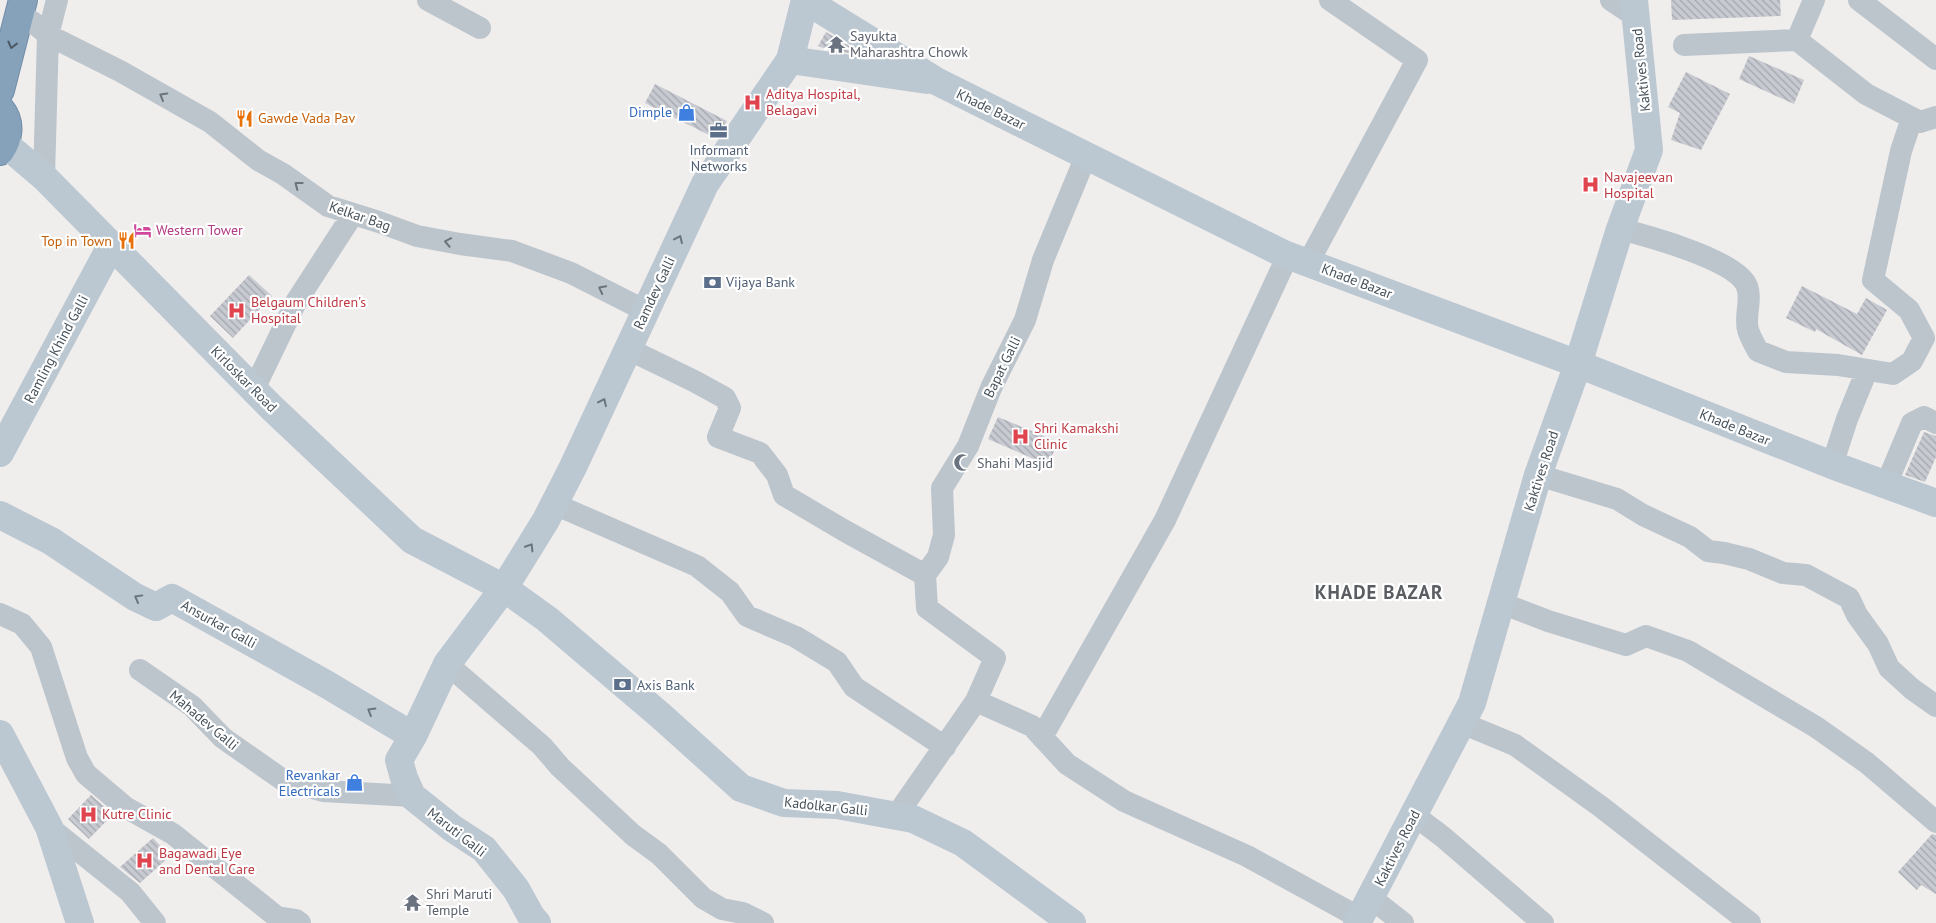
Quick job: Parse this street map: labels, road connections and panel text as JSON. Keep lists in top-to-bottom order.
{
  "streets": {
    "street": [
      "Kaktives Road",
      "Khade Bazar",
      "Kelkar Bag",
      "Ramdev Galli",
      "Ramling Khind Galli",
      "Bapat Galli",
      "Kirloskar Road",
      "Ansurkar Galli",
      "Mahadev Galli",
      "Kadolkar Galli",
      "Maruti Galli"
    ]
  },
  "crossings": [
    ["Kaktives Road", "Khade Bazar"],
    ["Khade Bazar", "Ramdev Galli"],
    ["Khade Bazar", "Bapat Galli"],
    ["Kelkar Bag", "Ramdev Galli"],
    ["Ramdev Galli", "Kirloskar Road"],
    ["Ramdev Galli", "Ansurkar Galli"],
    ["Ramdev Galli", "Kadolkar Galli"],
    ["Ramdev Galli", "Maruti Galli"],
    ["Ramling Khind Galli", "Kirloskar Road"],
    ["Kirloskar Road", "Kadolkar Galli"],
    ["Ansurkar Galli", "Maruti Galli"],
    ["Mahadev Galli", "Maruti Galli"]
  ],
  "one_way": ["Kelkar Bag", "Ramdev Galli"],
  "districts": ["KHADE BAZAR"],
  "places": {
    "temple": ["Sayukta Maharashtra Chowk", "Shri Maruti Temple"],
    "hospital": [
      "Aditya Hospital, Belagavi",
      "Navajeevan Hospital",
      "Belgaum Children's Hospital",
      "Shri Kamakshi Clinic",
      "Kutre Clinic",
      "Bagawadi Eye and Dental Care"
    ],
    "shop": ["Dimple", "Revankar Electricals"],
    "restaurant": ["Gawde Vada Pav", "Top in Town"],
    "office": ["Informant Networks"],
    "hotel": ["Western Tower"],
    "bank": ["Vijaya Bank", "Axis Bank"],
    "mosque": ["Shahi Masjid"]
  }
}
